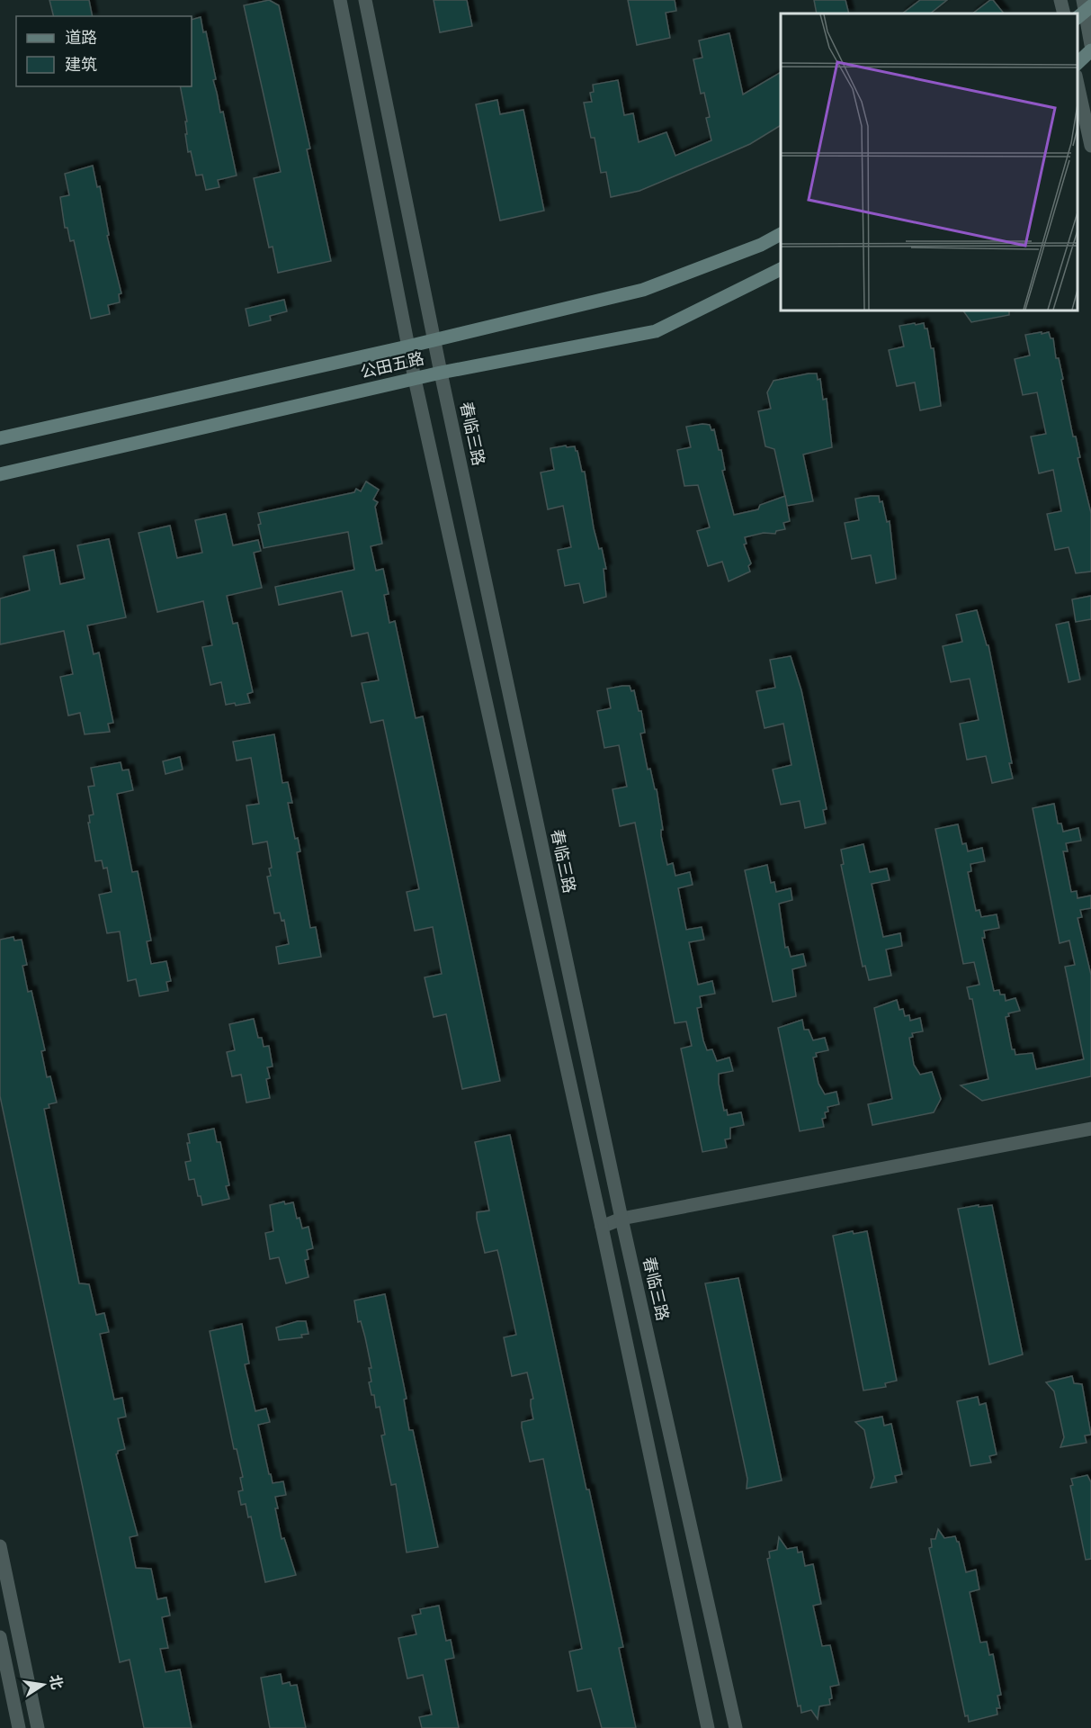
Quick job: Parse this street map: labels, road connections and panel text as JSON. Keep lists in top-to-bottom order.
{
  "streets": {
    "main road": ["公田五路"],
    "street": ["春临三路"]
  },
  "crossings": [
    ["公田五路", "春临三路"]
  ],
  "legend": ["道路", "建筑"],
  "north": "right"
}
